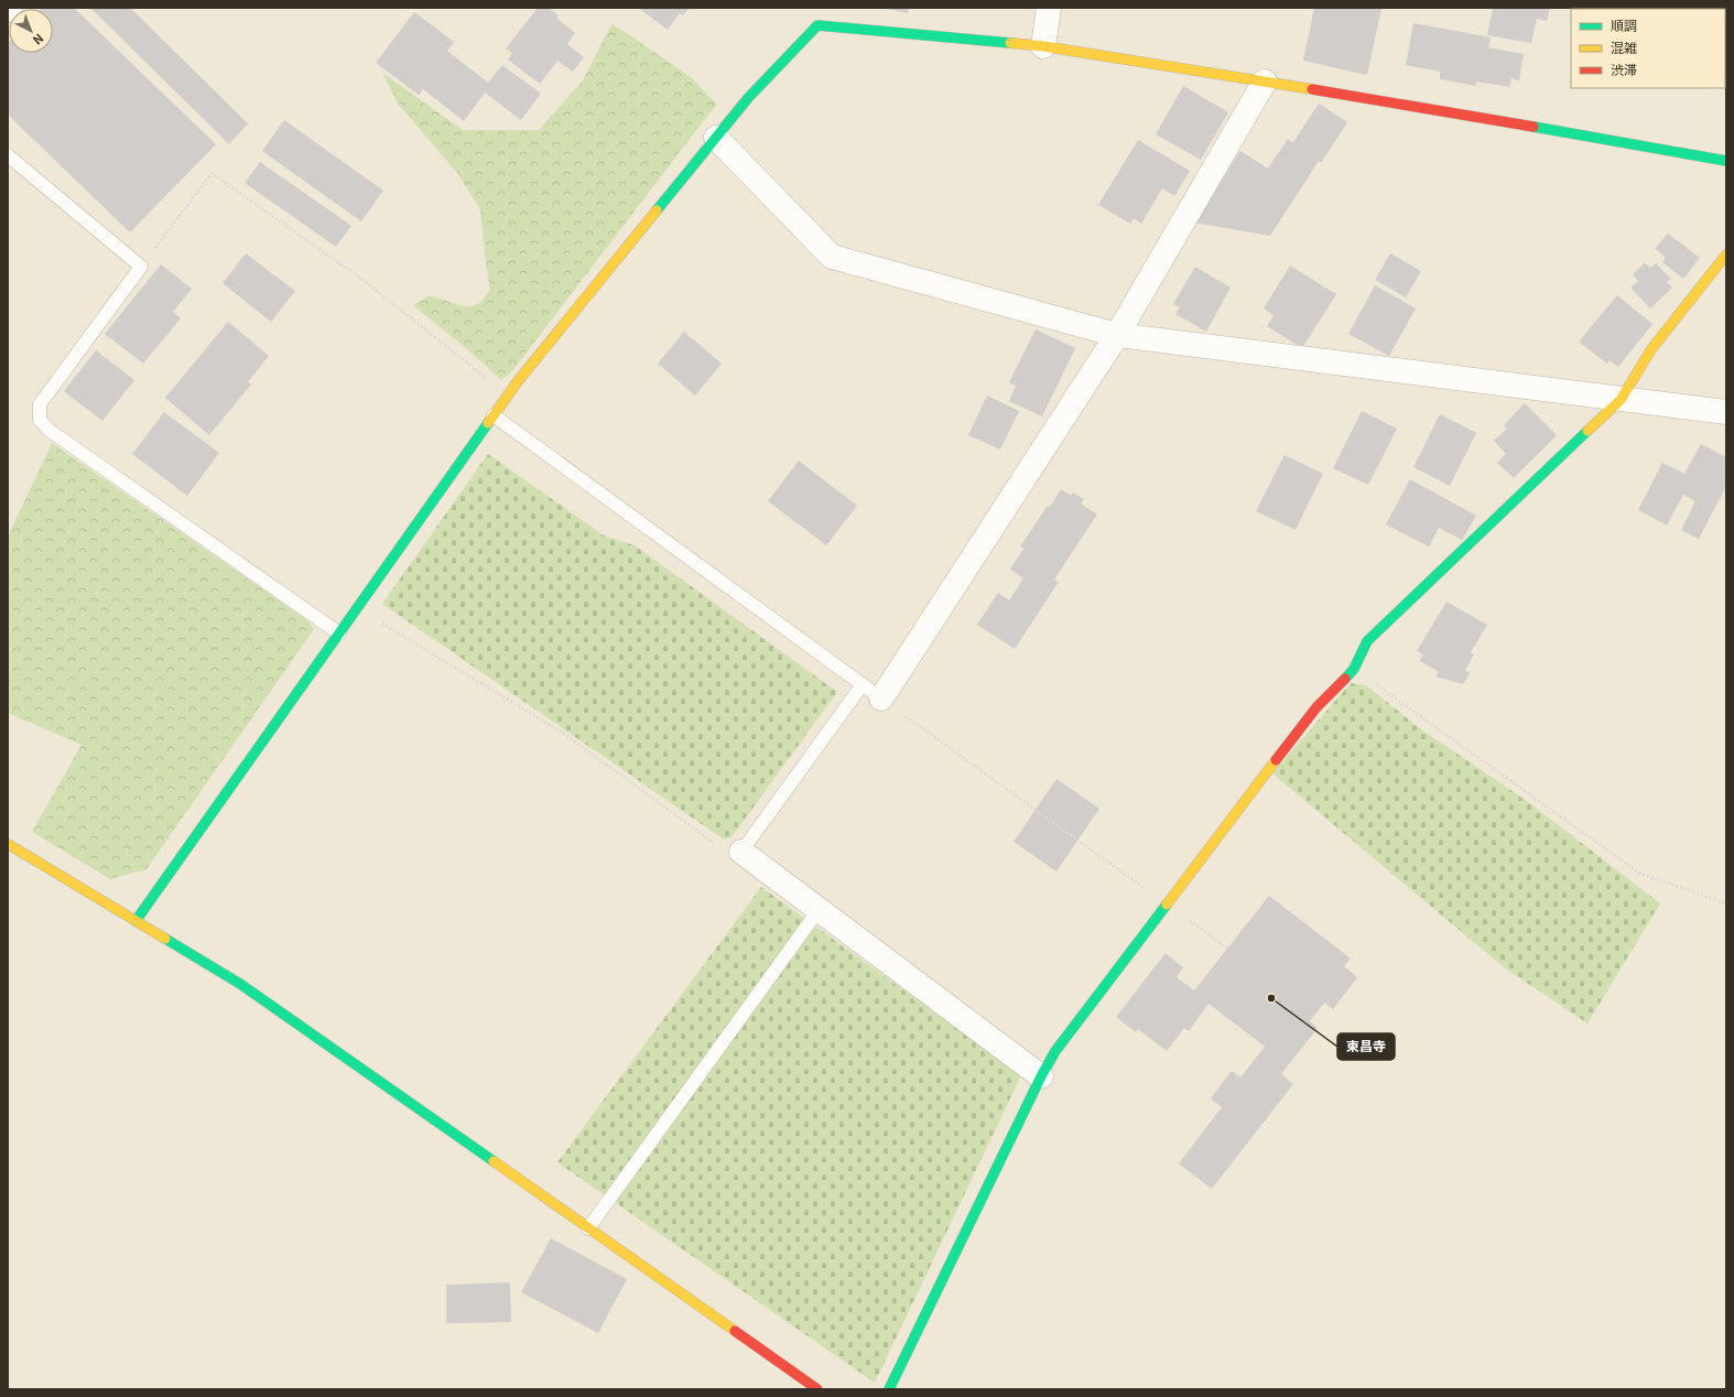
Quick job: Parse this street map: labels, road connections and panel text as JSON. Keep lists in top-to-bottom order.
{
  "places": ["東昌寺"],
  "legend": ["順調", "混雑", "渋滞"],
  "north": "bottom right"
}
